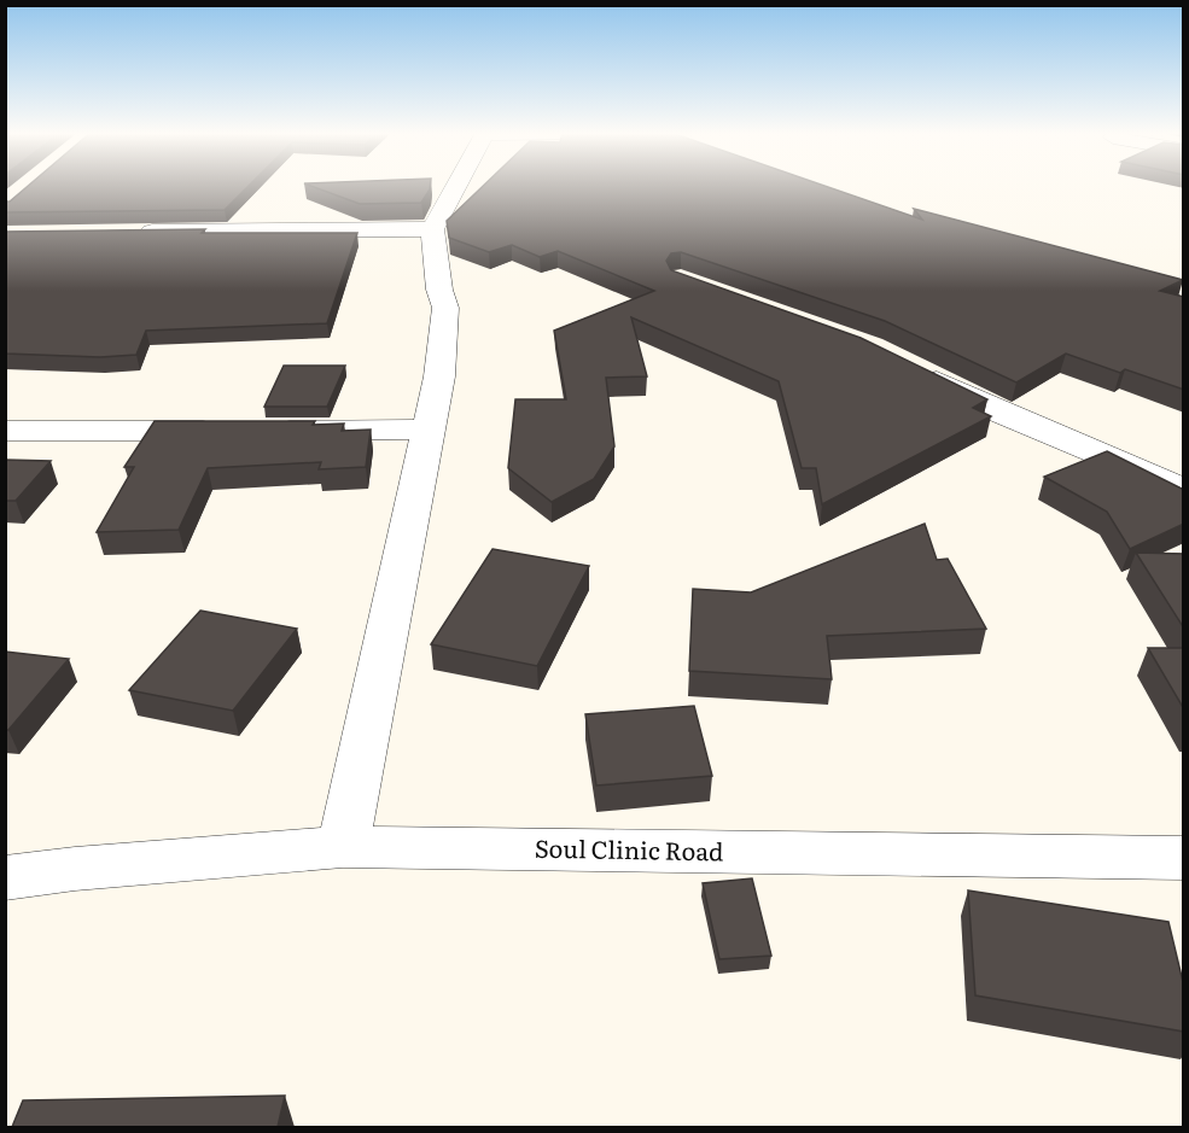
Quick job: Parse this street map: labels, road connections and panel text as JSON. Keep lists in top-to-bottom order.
{
  "streets": {
    "street": ["Soul Clinic Road"]
  }
}
